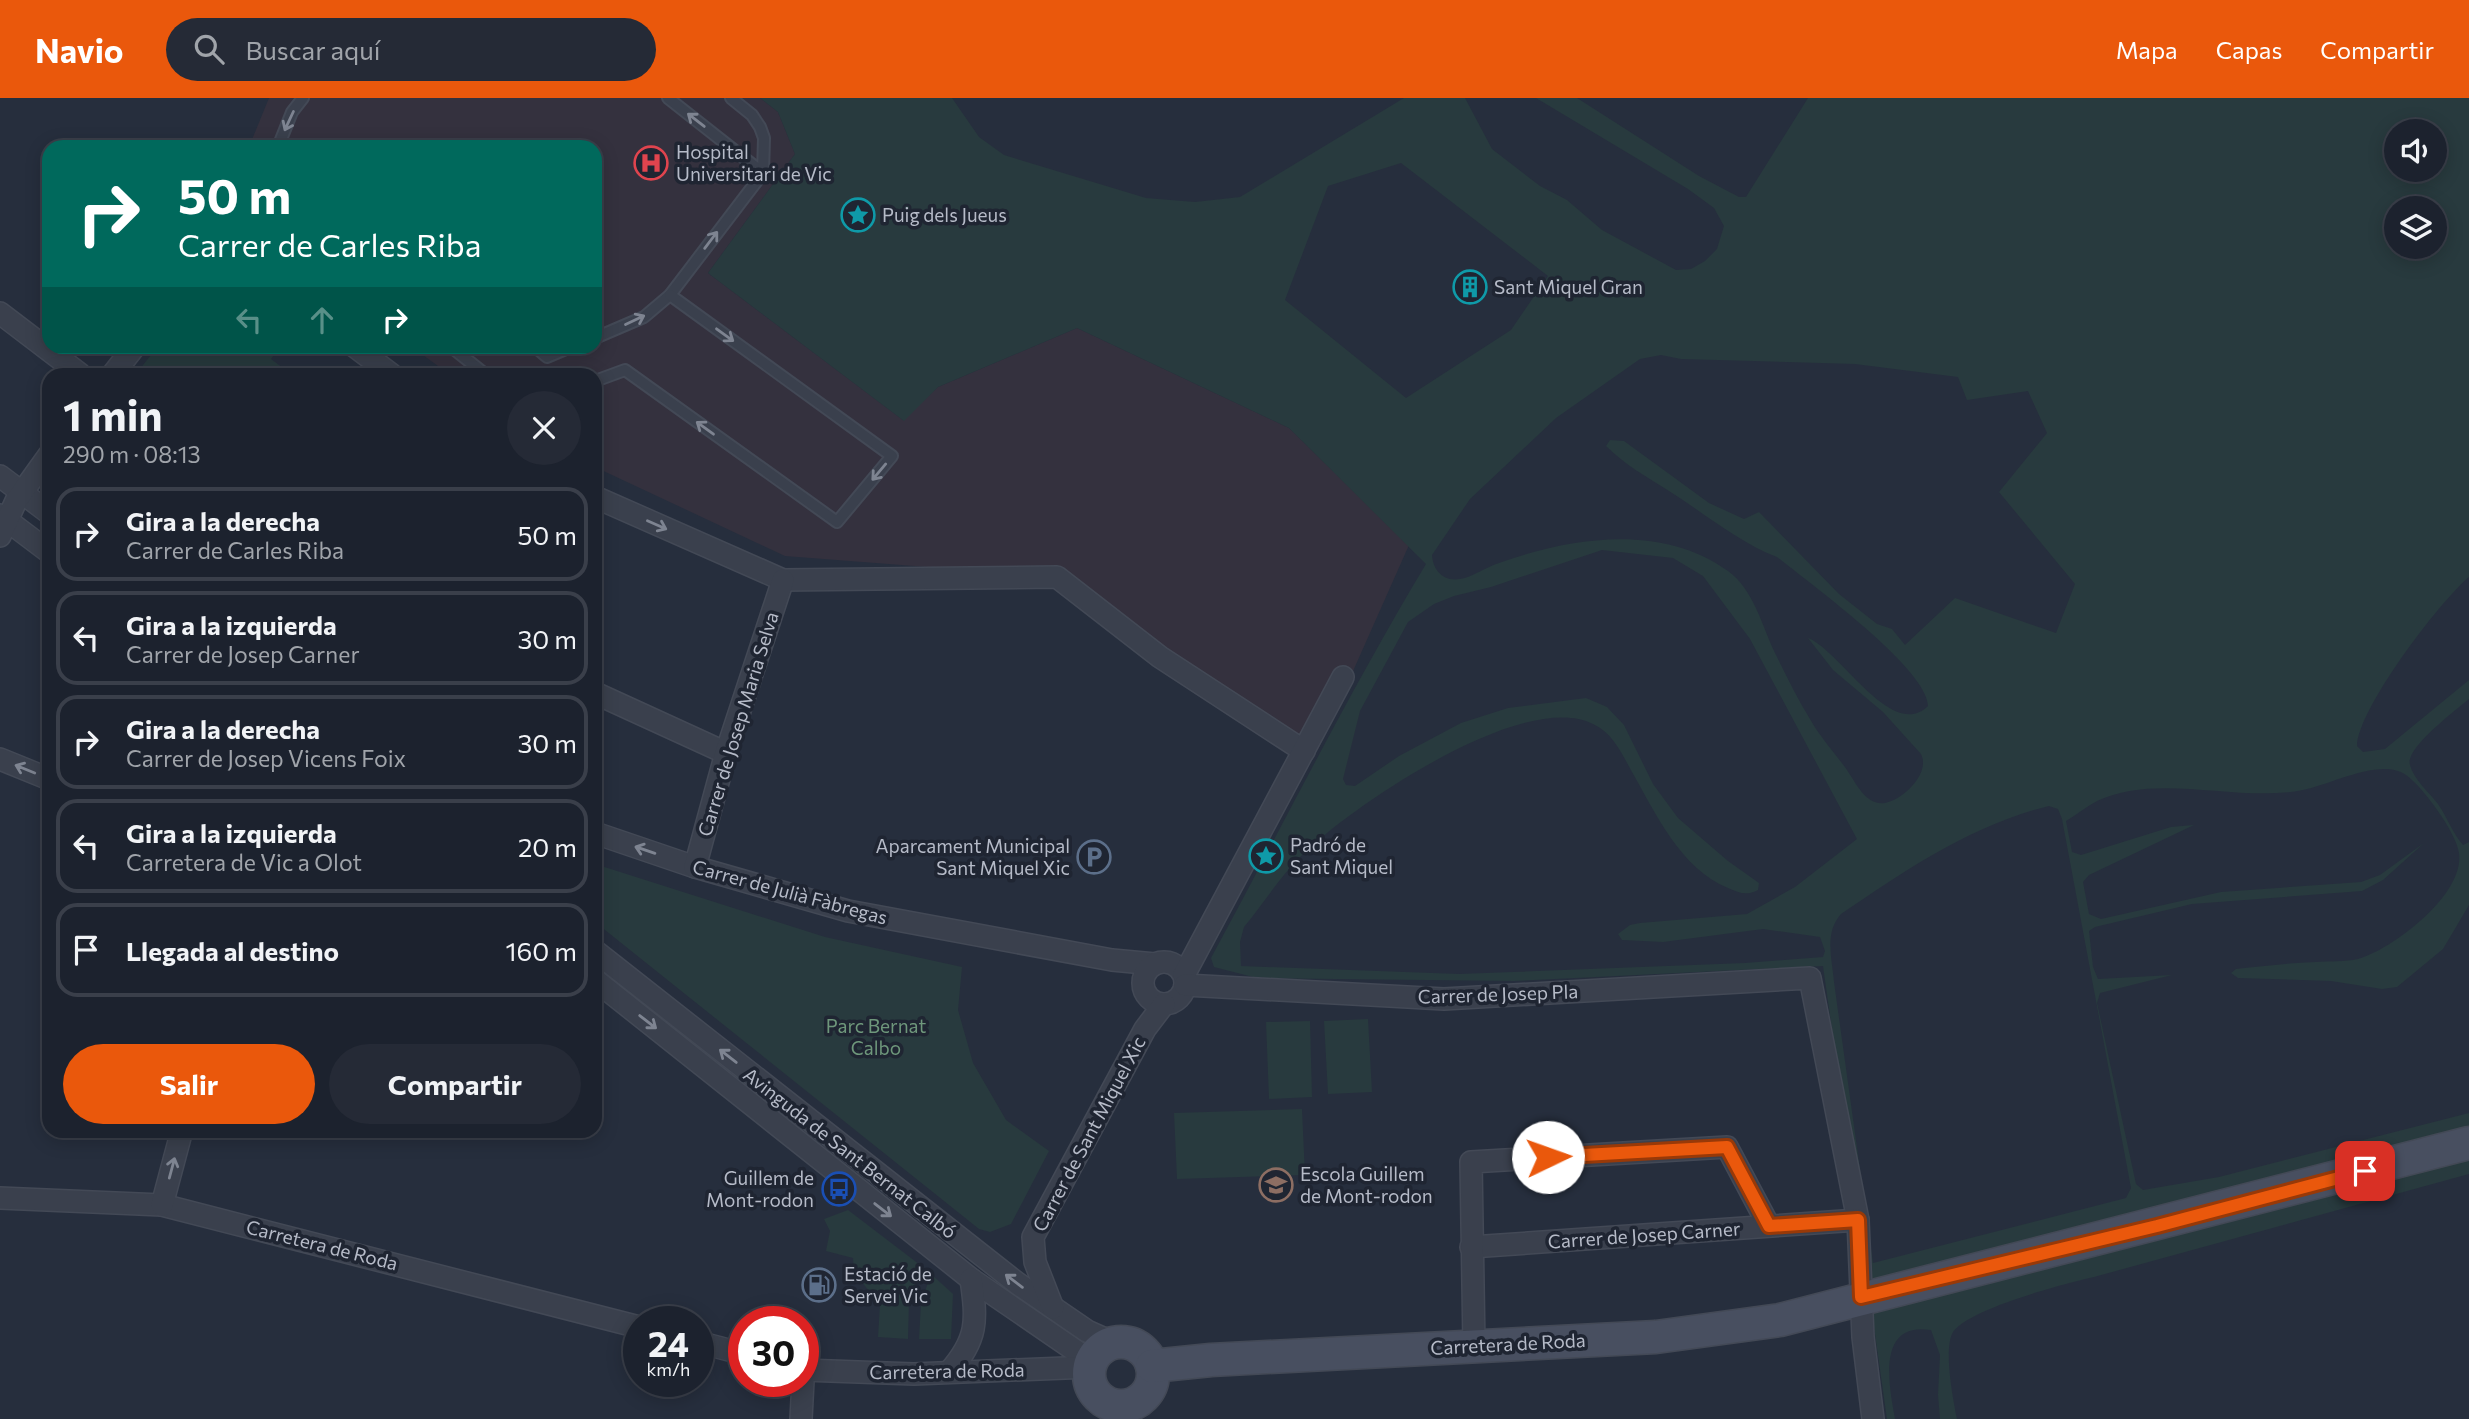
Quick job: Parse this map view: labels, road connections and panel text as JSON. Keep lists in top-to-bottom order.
{
  "streets": {
    "street": [
      "Carrer de Josep Maria Selva",
      "Carrer de Julià Fàbregas",
      "Carrer de Josep Pla",
      "Carrer de Sant Miquel Xic",
      "Avinguda de Sant Bernat Calbó",
      "Carrer de Josep Carner",
      "Carretera de Roda"
    ]
  },
  "crossings": [
    ["Carrer de Josep Maria Selva", "Carrer de Julià Fàbregas"],
    ["Carrer de Julià Fàbregas", "Carrer de Josep Pla"],
    ["Carrer de Julià Fàbregas", "Carrer de Sant Miquel Xic"],
    ["Carrer de Josep Pla", "Carrer de Sant Miquel Xic"],
    ["Carrer de Josep Pla", "Carrer de Josep Carner"],
    ["Carrer de Sant Miquel Xic", "Avinguda de Sant Bernat Calbó"],
    ["Avinguda de Sant Bernat Calbó", "Carretera de Roda"]
  ],
  "parks": ["Parc Bernat Calbo"],
  "places": {
    "hospital": ["Hospital Universitari de Vic"],
    "place": ["Puig dels Jueus", "Padró de Sant Miquel"],
    "building": ["Sant Miquel Gran"],
    "parking": ["Aparcament Municipal Sant Miquel Xic"],
    "school or university": ["Escola Guillem de Mont-rodon"],
    "bus stop": ["Guillem de Mont-rodon"],
    "fuel station": ["Estació de Servei Vic"]
  },
  "page": {
    "header": "Navio",
    "search": "Buscar aquí",
    "nav": ["Mapa", "Capas", "Compartir"],
    "turn": ["50 m", "Carrer de Carles Riba"],
    "heading": ["1 min", "290 m · 08:13"],
    "list": [
      {
        "name": "Gira a la derecha",
        "note": "Carrer de Carles Riba",
        "value": "50 m"
      },
      {
        "name": "Gira a la izquierda",
        "note": "Carrer de Josep Carner",
        "value": "30 m"
      },
      {
        "name": "Gira a la derecha",
        "note": "Carrer de Josep Vicens Foix",
        "value": "30 m"
      },
      {
        "name": "Gira a la izquierda",
        "note": "Carretera de Vic a Olot",
        "value": "20 m"
      },
      {
        "name": "Llegada al destino",
        "value": "160 m"
      }
    ],
    "buttons": ["Salir", "Compartir"],
    "speed": "24 km/h",
    "limit": "30"
  }
}
